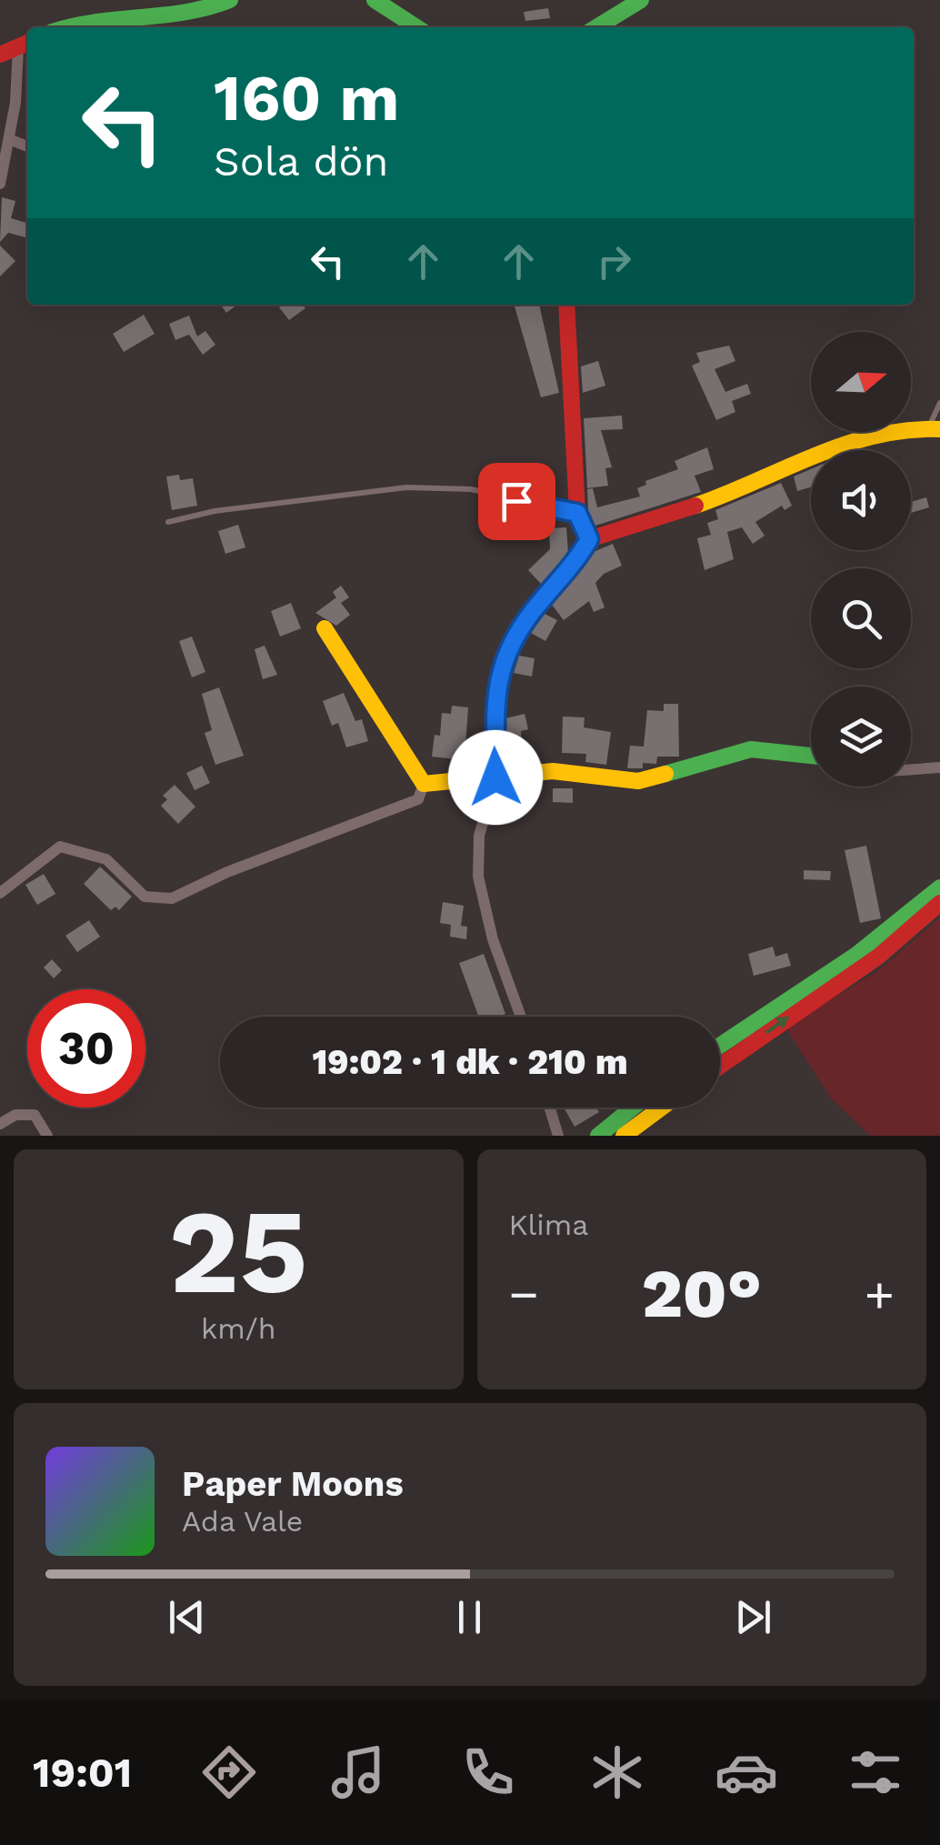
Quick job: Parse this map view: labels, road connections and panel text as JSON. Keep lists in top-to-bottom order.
{
  "north": "right",
  "page": {
    "turn": ["160 m", "Sola dön"],
    "limit": "30",
    "trip": "19:02 · 1 dk · 210 m",
    "tile": [
      ["25", "km/h"],
      "Klima"
    ],
    "heat": ["−", "20°", "+"],
    "song": ["Paper Moons", "Ada Vale"],
    "tabs": "19:01"
  }
}
